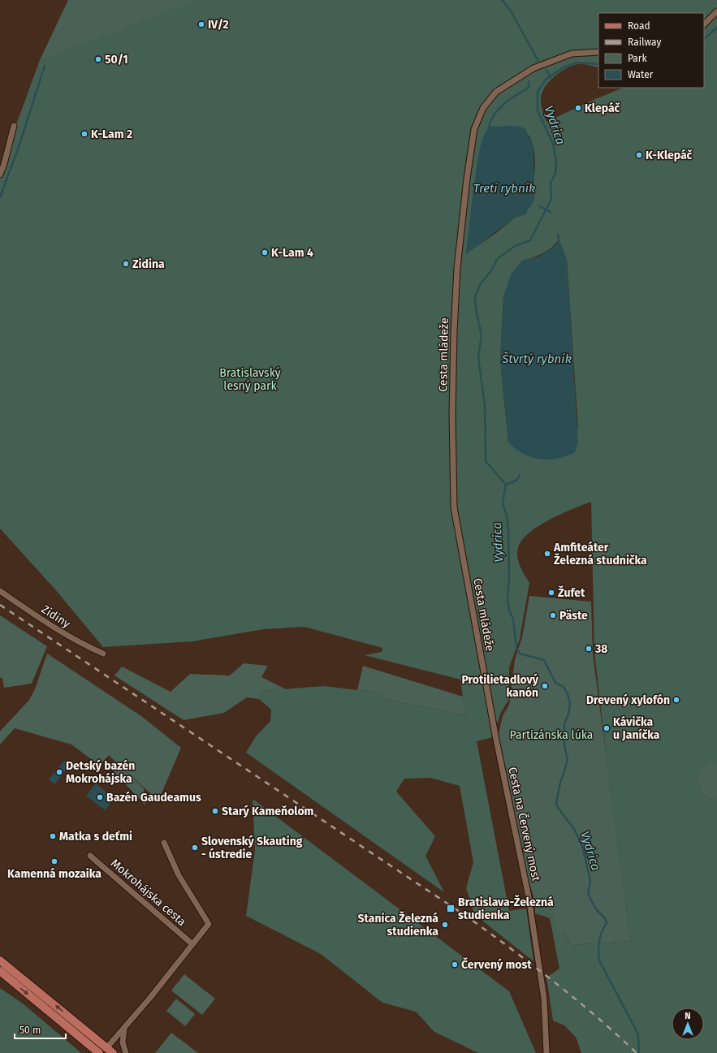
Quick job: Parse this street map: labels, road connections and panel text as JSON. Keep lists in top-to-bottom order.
{
  "streets": {
    "street": [
      "Cesta mládeže",
      "Zidiny",
      "Cesta na Červený most",
      "Mokrohájska cesta"
    ]
  },
  "crossings": [
    ["Cesta mládeže", "Cesta na Červený most"]
  ],
  "water": ["Vydrica", "Tretí rybník", "Štvrtý rybník"],
  "parks": ["Bratislavský lesný park", "Partizánska lúka"],
  "places": {
    "other": [
      "IV/2",
      "50/1",
      "Klepáč",
      "K-Lam 2",
      "K-Klepáč",
      "K-Lam 4",
      "Zidina",
      "Amfiteáter Železná studnička",
      "Žufet",
      "Päste",
      "38",
      "Protilietadlový kanón",
      "Drevený xylofón",
      "Kávička u Janíčka",
      "Detský bazén Mokrohájska",
      "Bazén Gaudeamus",
      "Starý Kameňolom",
      "Matka s deťmi",
      "Slovenský Skauting - ústredie",
      "Kamenná mozaika",
      "Stanica Železná studienka",
      "Červený most"
    ],
    "transit": ["Bratislava-Železná studienka"]
  },
  "legend": [
    "Road",
    "Railway",
    "Park",
    "Water"
  ],
  "scale_bar": "50 m",
  "north": "top"
}
